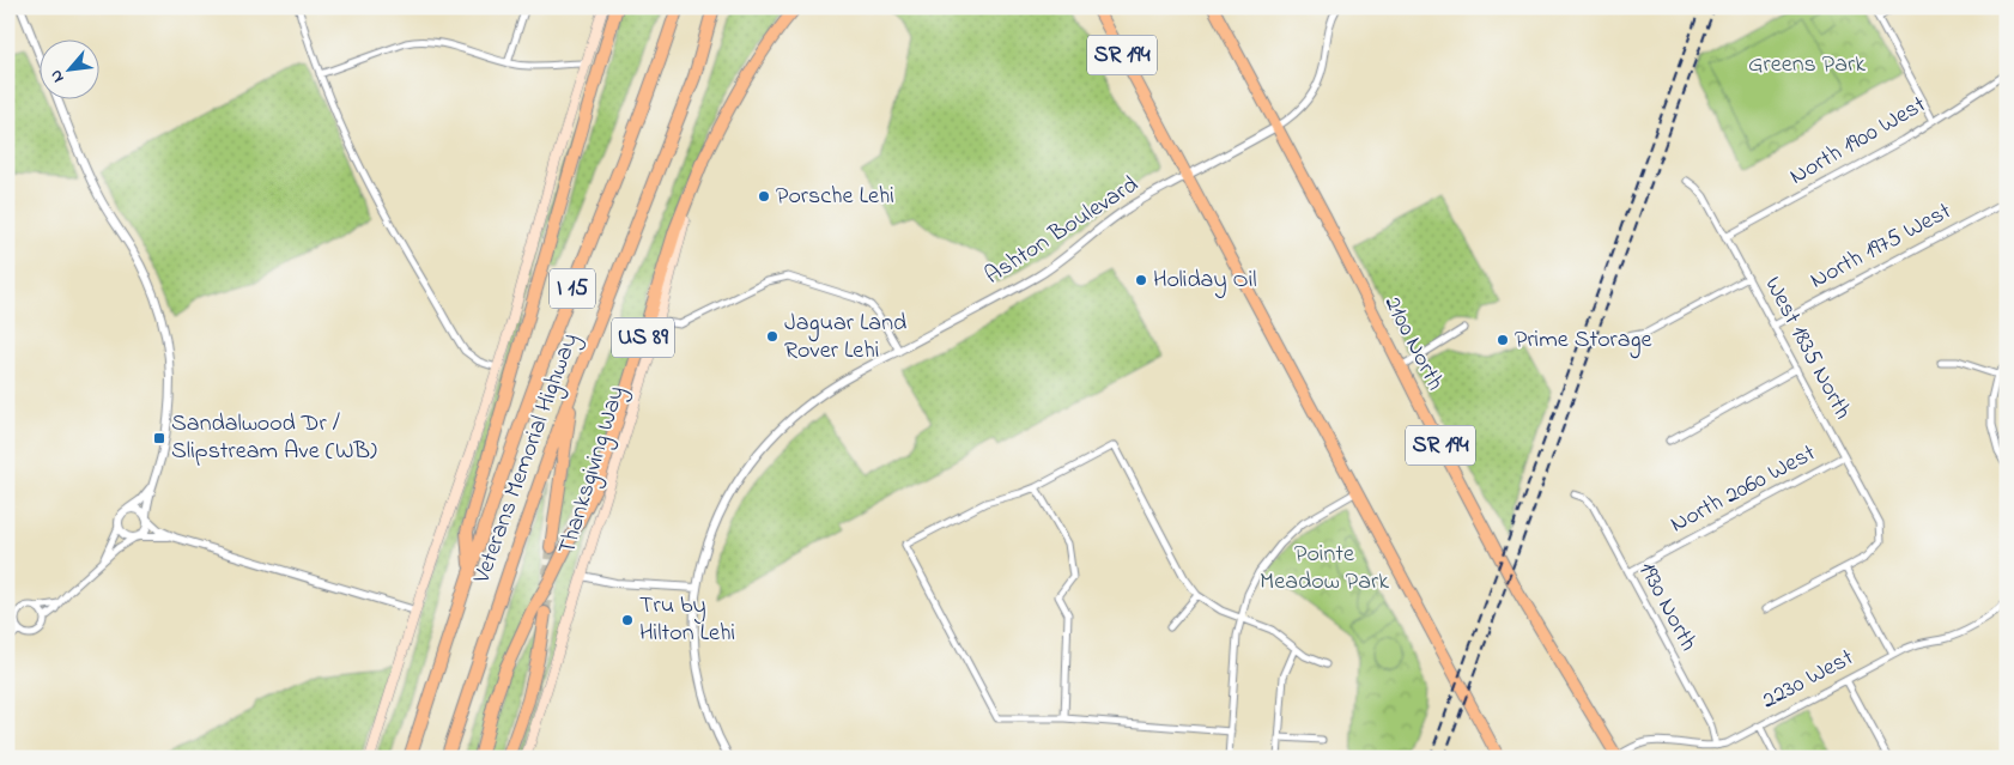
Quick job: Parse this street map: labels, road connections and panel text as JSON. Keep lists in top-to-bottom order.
{
  "streets": {
    "highway": [
      "SR 194",
      "I 15",
      "US 89",
      "2100 North",
      "Veterans Memorial Highway",
      "Thanksgiving Way"
    ],
    "street": [
      "North 1900 West",
      "Ashton Boulevard",
      "North 1975 West",
      "West 1835 North",
      "North 2060 West",
      "1930 North",
      "2230 West"
    ]
  },
  "crossings": [
    ["SR 194", "Ashton Boulevard"],
    ["North 1900 West", "West 1835 North"],
    ["Ashton Boulevard", "2100 North"],
    ["North 1975 West", "West 1835 North"],
    ["US 89", "Thanksgiving Way"],
    ["2100 North", "2230 West"],
    ["West 1835 North", "North 2060 West"],
    ["North 2060 West", "1930 North"],
    ["1930 North", "2230 West"]
  ],
  "parks": ["Greens Park", "Pointe Meadow Park"],
  "places": {
    "other": [
      "Porsche Lehi",
      "Holiday Oil",
      "Jaguar Land Rover Lehi",
      "Prime Storage",
      "Tru by Hilton Lehi"
    ],
    "transit": ["Sandalwood Dr / Slipstream Ave (WB)"]
  },
  "north": "bottom left"
}
